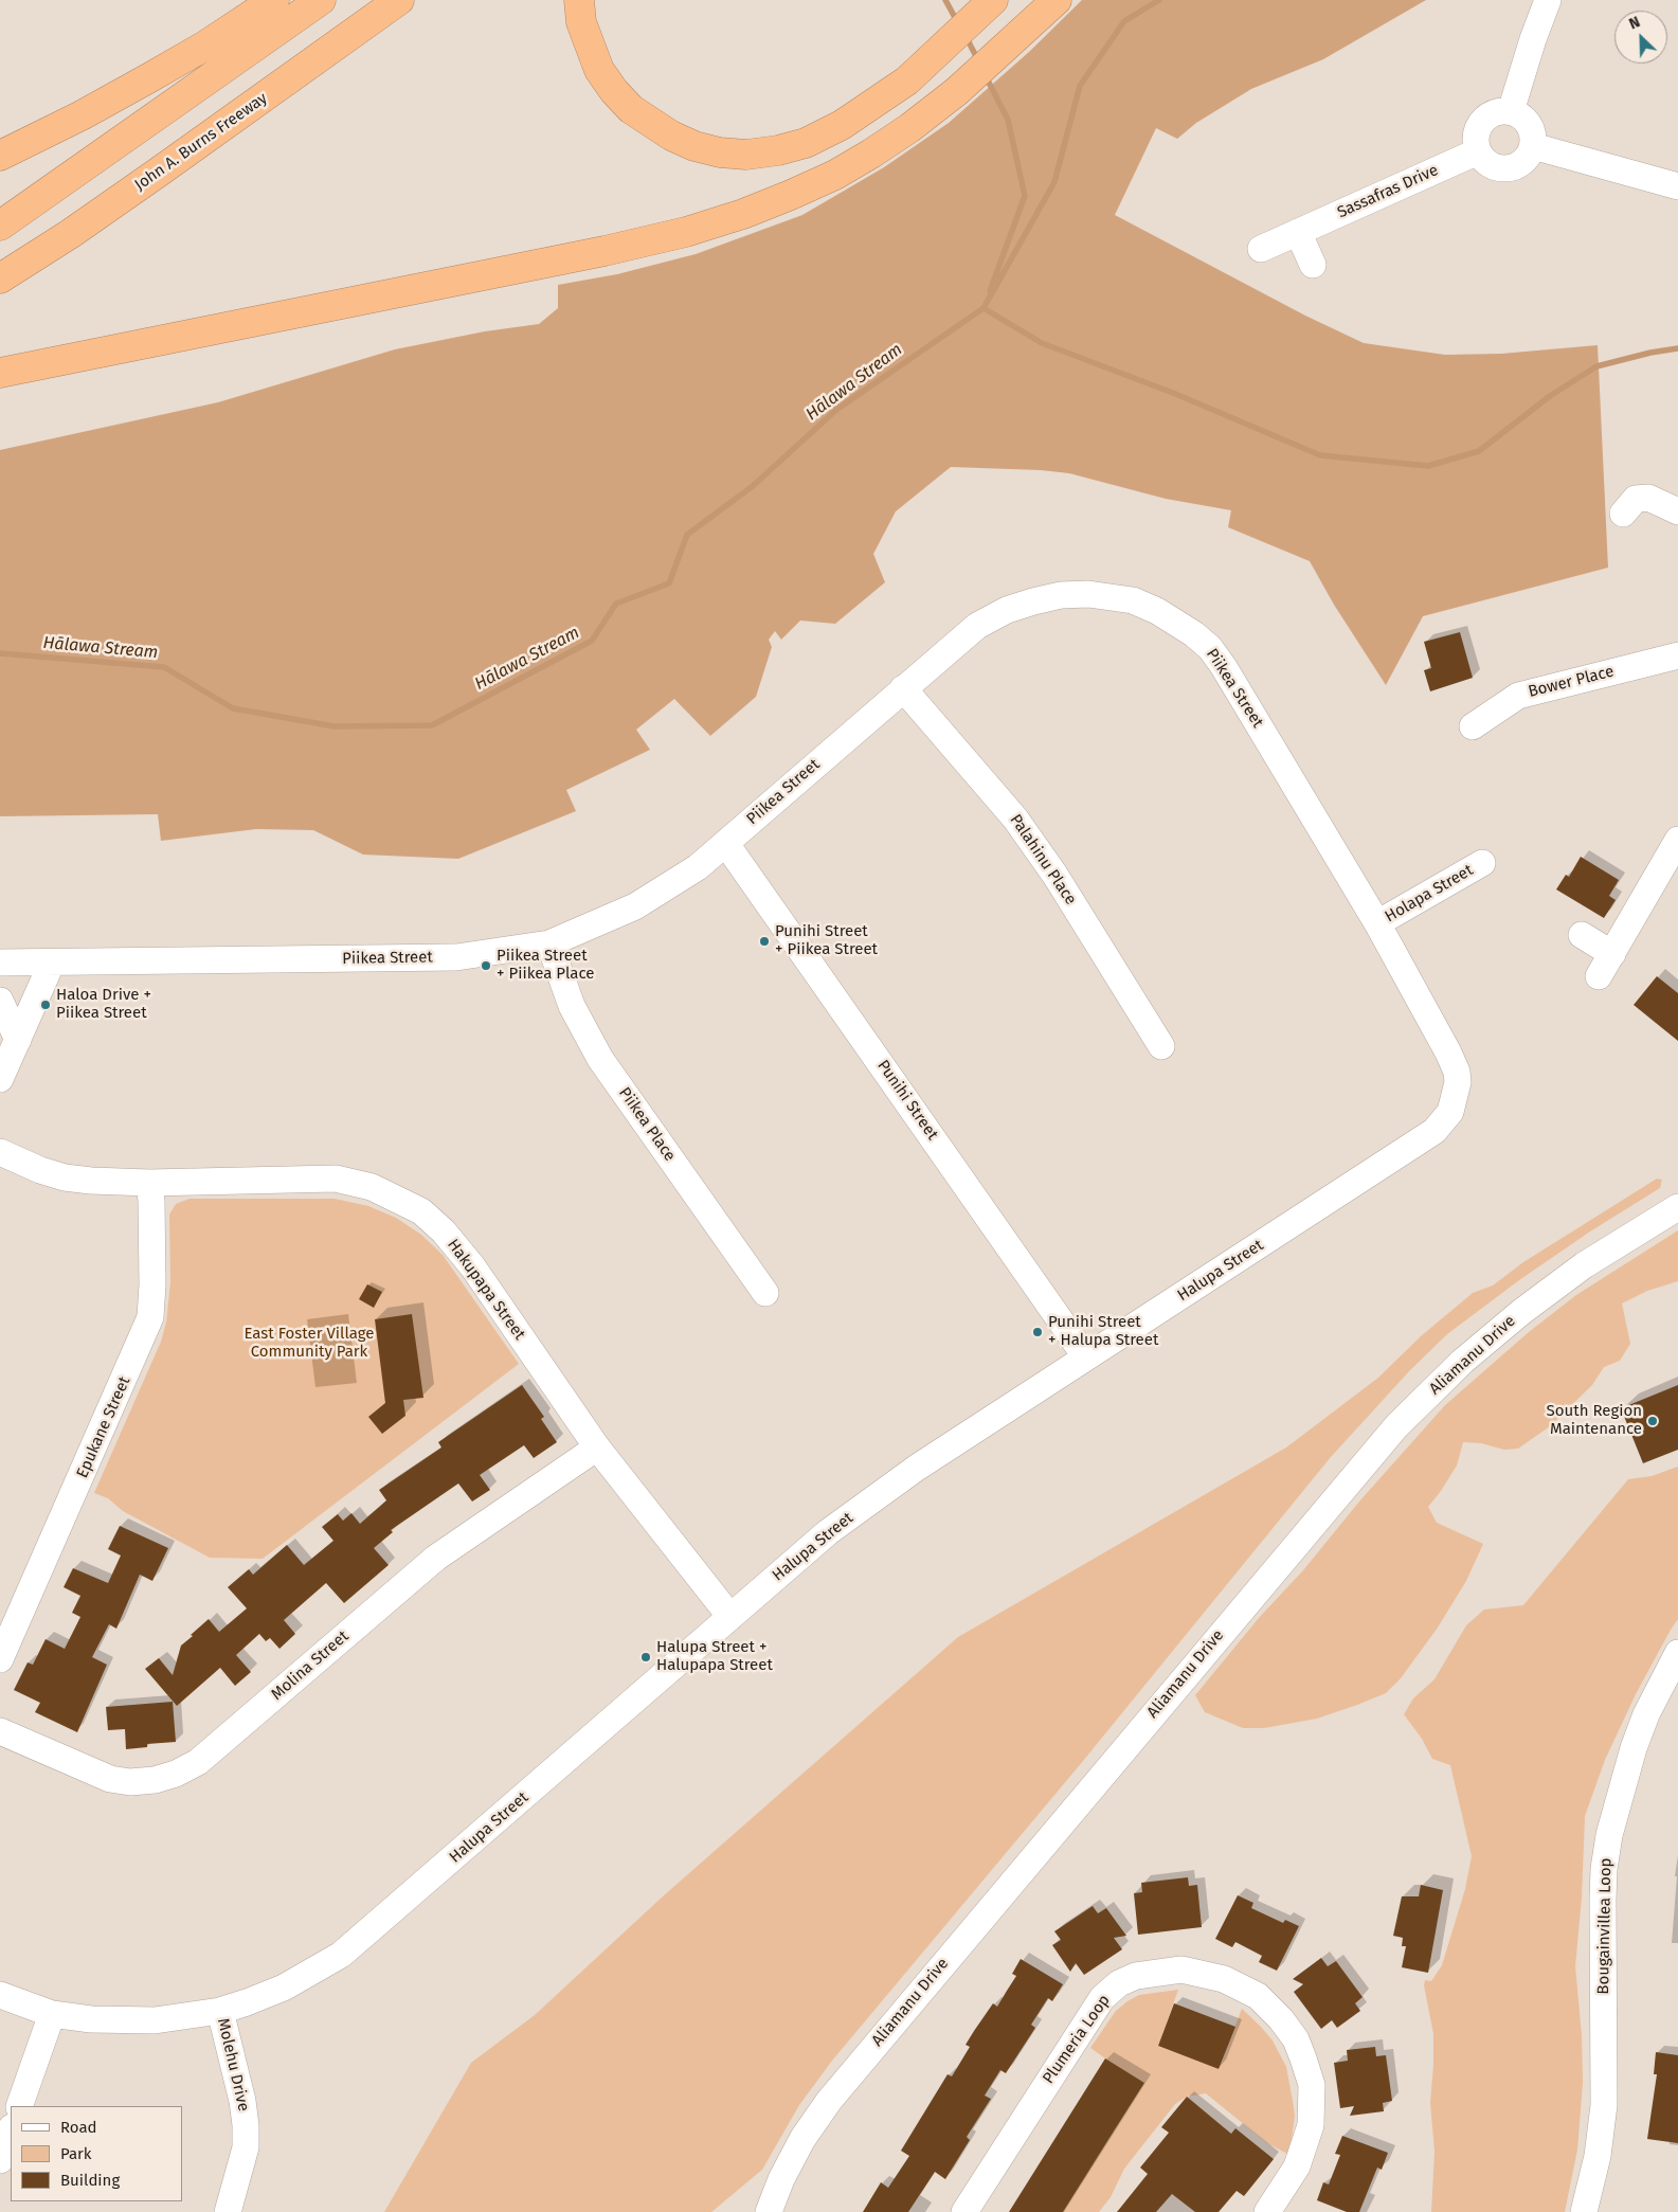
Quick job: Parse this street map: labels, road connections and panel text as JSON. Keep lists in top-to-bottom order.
{
  "streets": {
    "highway": ["John A. Burns Freeway"],
    "street": [
      "Sassafras Drive",
      "Bower Place",
      "Piikea Street",
      "Palahinu Place",
      "Holapa Street",
      "Punihi Street",
      "Piikea Place",
      "Halupa Street",
      "Hakupapa Street",
      "Aliamanu Drive",
      "Epukane Street",
      "Molina Street",
      "Bougainvillea Loop",
      "Plumeria Loop",
      "Molehu Drive"
    ]
  },
  "crossings": [
    ["Piikea Street", "Palahinu Place"],
    ["Piikea Street", "Holapa Street"],
    ["Piikea Street", "Punihi Street"],
    ["Piikea Street", "Piikea Place"],
    ["Piikea Street", "Halupa Street"],
    ["Holapa Street", "Halupa Street"],
    ["Punihi Street", "Halupa Street"],
    ["Halupa Street", "Hakupapa Street"],
    ["Halupa Street", "Molehu Drive"],
    ["Hakupapa Street", "Epukane Street"],
    ["Hakupapa Street", "Molina Street"]
  ],
  "water": ["Hālawa Stream"],
  "parks": ["East Foster Village Community Park"],
  "places": [
    "Punihi Street + Piikea Street",
    "Piikea Street + Piikea Place",
    "Haloa Drive + Piikea Street",
    "Punihi Street + Halupa Street",
    "South Region Maintenance",
    "Halupa Street + Halupapa Street"
  ],
  "legend": ["Road", "Park", "Building"],
  "north": "top left"
}
